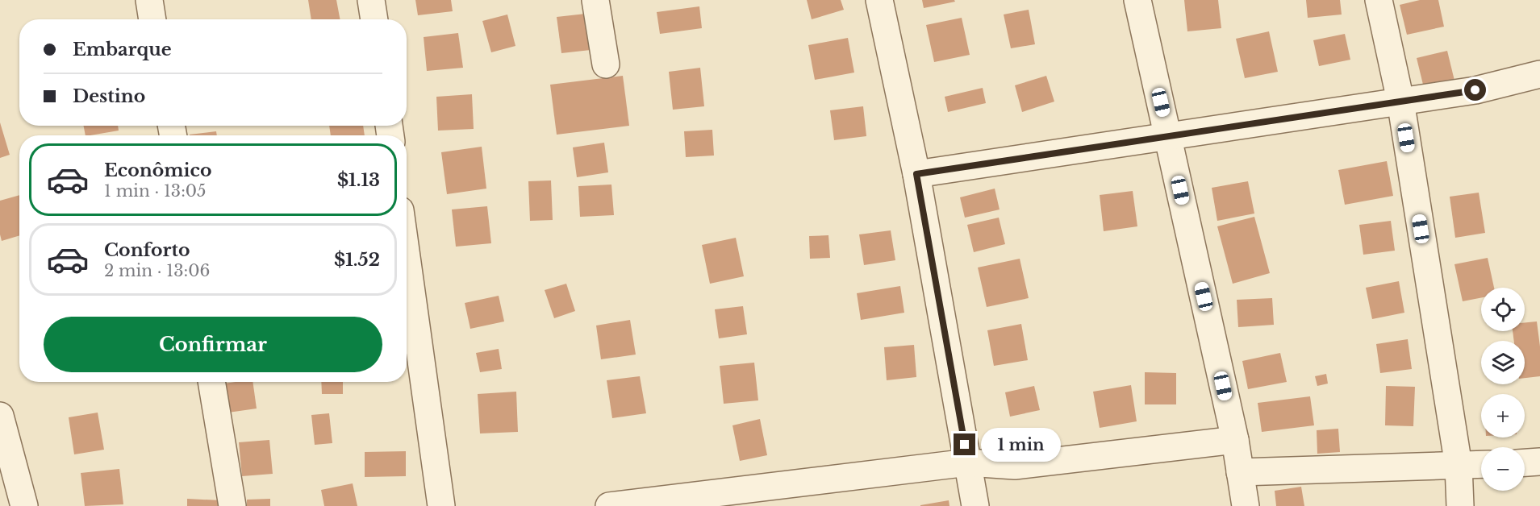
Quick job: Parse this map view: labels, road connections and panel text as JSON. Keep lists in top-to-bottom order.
{
  "page": {
    "banner": ["Embarque", "Destino"],
    "list": [
      {
        "name": "Econômico",
        "note": "1 min · 13:05",
        "value": "$1.13"
      },
      {
        "name": "Conforto",
        "note": "2 min · 13:06",
        "value": "$1.52"
      }
    ],
    "map_buttons": ["+", "−"],
    "buttons": "Confirmar",
    "bubble": "1 min"
  }
}
